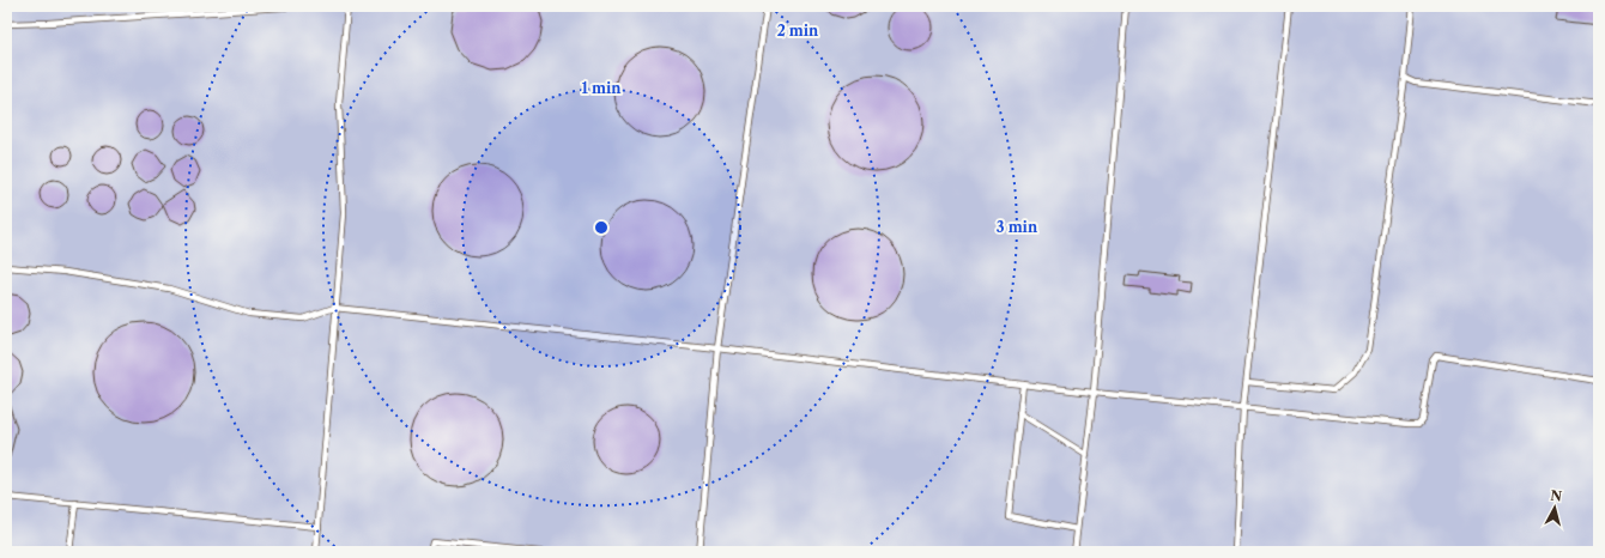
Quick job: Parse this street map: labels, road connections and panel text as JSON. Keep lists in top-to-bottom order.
{
  "north": "top",
  "rings": ["2 min", "1 min", "3 min"]
}
